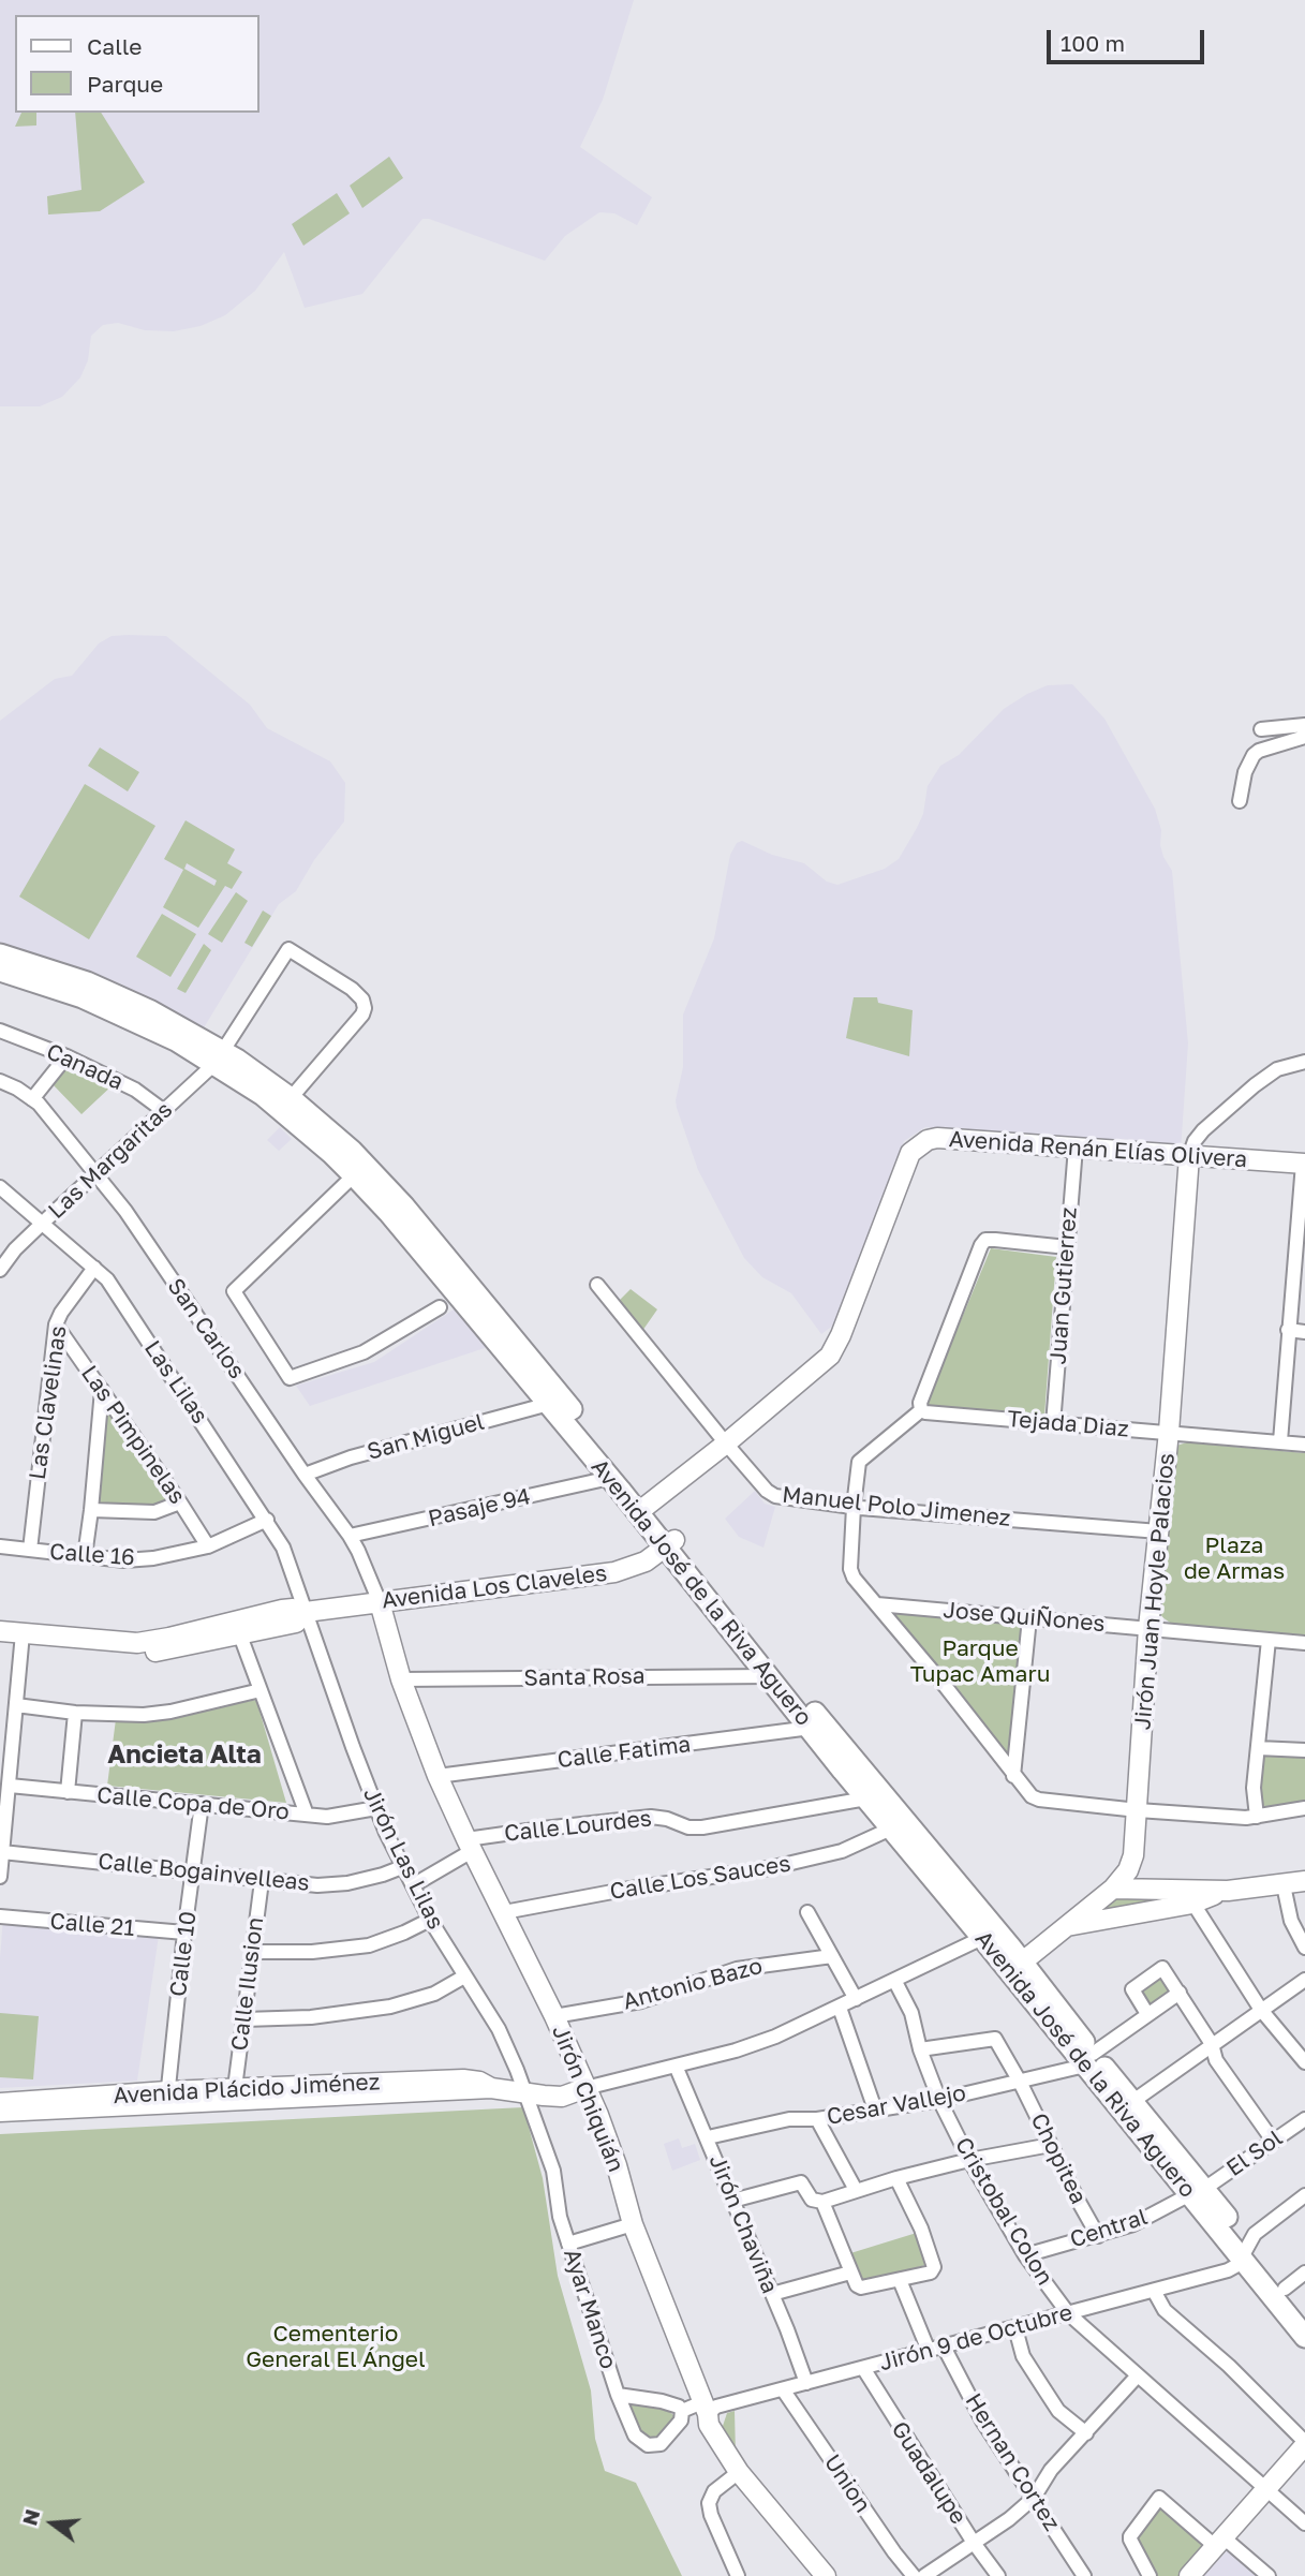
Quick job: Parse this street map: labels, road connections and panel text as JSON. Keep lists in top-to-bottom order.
{
  "streets": {
    "main road": ["Avenida José de la Riva Aguero"],
    "street": [
      "Canada",
      "Avenida Renán Elías Olivera",
      "Las Margaritas",
      "Juan Gutierrez",
      "San Carlos",
      "Las Lilas",
      "Las Clavelinas",
      "Tejada Diaz",
      "Las Pimpinelas",
      "San Miguel",
      "Manuel Polo Jimenez",
      "Pasaje 94",
      "Calle 16",
      "Avenida Los Claveles",
      "Jirón Juan Hoyle Palacios",
      "Jose QuiÑones",
      "Santa Rosa",
      "Calle Fatima",
      "Calle Copa de Oro",
      "Calle Lourdes",
      "Jirón Las Lilas",
      "Calle Bogainvelleas",
      "Calle Los Sauces",
      "Calle 21",
      "Calle 10",
      "Calle Ilusion",
      "Antonio Bazo",
      "Avenida Plácido Jiménez",
      "Jirón Chiquián",
      "Cesar Vallejo",
      "El Sol",
      "Chopitea",
      "Cristobal Colon",
      "Jirón Chaviña",
      "Central",
      "Ayar Manco",
      "Jirón 9 de Octubre",
      "Hernan Cortez",
      "Guadalupe",
      "Union"
    ]
  },
  "crossings": [
    ["Canada", "Las Margaritas"],
    ["Avenida Renán Elías Olivera", "Juan Gutierrez"],
    ["Avenida Renán Elías Olivera", "Manuel Polo Jimenez"],
    ["Avenida Renán Elías Olivera", "Jirón Juan Hoyle Palacios"],
    ["Avenida Renán Elías Olivera", "Avenida José de la Riva Aguero"],
    ["Las Margaritas", "San Carlos"],
    ["Las Margaritas", "Las Lilas"],
    ["Las Margaritas", "Avenida José de la Riva Aguero"],
    ["Juan Gutierrez", "Tejada Diaz"],
    ["San Carlos", "San Miguel"],
    ["San Carlos", "Pasaje 94"],
    ["San Carlos", "Avenida Los Claveles"],
    ["San Carlos", "Jirón Chiquián"],
    ["Las Lilas", "Las Clavelinas"],
    ["Las Lilas", "Calle 16"],
    ["Las Lilas", "Avenida Los Claveles"],
    ["Las Lilas", "Jirón Las Lilas"],
    ["Las Clavelinas", "Las Pimpinelas"],
    ["Las Clavelinas", "Calle 16"],
    ["Tejada Diaz", "Jirón Juan Hoyle Palacios"],
    ["Las Pimpinelas", "Calle 16"],
    ["San Miguel", "Avenida José de la Riva Aguero"],
    ["Manuel Polo Jimenez", "Jirón Juan Hoyle Palacios"],
    ["Pasaje 94", "Avenida José de la Riva Aguero"],
    ["Avenida Los Claveles", "Avenida José de la Riva Aguero"],
    ["Avenida Los Claveles", "Jirón Las Lilas"],
    ["Avenida Los Claveles", "Jirón Chiquián"],
    ["Jirón Juan Hoyle Palacios", "Avenida José de la Riva Aguero"],
    ["Jirón Juan Hoyle Palacios", "Jose QuiÑones"],
    ["Avenida José de la Riva Aguero", "Santa Rosa"],
    ["Avenida José de la Riva Aguero", "Calle Fatima"],
    ["Avenida José de la Riva Aguero", "Calle Lourdes"],
    ["Avenida José de la Riva Aguero", "Calle Los Sauces"],
    ["Avenida José de la Riva Aguero", "Cesar Vallejo"],
    ["Avenida José de la Riva Aguero", "El Sol"],
    ["Avenida José de la Riva Aguero", "Central"],
    ["Avenida José de la Riva Aguero", "Jirón 9 de Octubre"],
    ["Santa Rosa", "Jirón Chiquián"],
    ["Calle Fatima", "Jirón Chiquián"],
    ["Calle Copa de Oro", "Jirón Las Lilas"],
    ["Calle Copa de Oro", "Calle 10"],
    ["Calle Lourdes", "Jirón Las Lilas"],
    ["Calle Lourdes", "Jirón Chiquián"],
    ["Jirón Las Lilas", "Calle Bogainvelleas"],
    ["Jirón Las Lilas", "Avenida Plácido Jiménez"],
    ["Jirón Las Lilas", "Ayar Manco"],
    ["Calle Bogainvelleas", "Calle 10"],
    ["Calle Bogainvelleas", "Calle Ilusion"],
    ["Calle Los Sauces", "Jirón Chiquián"],
    ["Calle 21", "Calle 10"],
    ["Calle 10", "Avenida Plácido Jiménez"],
    ["Calle Ilusion", "Avenida Plácido Jiménez"],
    ["Antonio Bazo", "Jirón Chiquián"],
    ["Avenida Plácido Jiménez", "Jirón Chiquián"],
    ["Avenida Plácido Jiménez", "Ayar Manco"],
    ["Jirón Chiquián", "Jirón 9 de Octubre"],
    ["Cesar Vallejo", "Chopitea"],
    ["Cesar Vallejo", "Cristobal Colon"],
    ["Cesar Vallejo", "Jirón Chaviña"],
    ["El Sol", "Central"],
    ["Chopitea", "Cristobal Colon"],
    ["Chopitea", "Central"],
    ["Cristobal Colon", "Central"],
    ["Cristobal Colon", "Jirón 9 de Octubre"],
    ["Jirón Chaviña", "Jirón 9 de Octubre"],
    ["Jirón 9 de Octubre", "Hernan Cortez"],
    ["Jirón 9 de Octubre", "Guadalupe"],
    ["Jirón 9 de Octubre", "Union"]
  ],
  "districts": ["Ancieta Alta"],
  "parks": ["Plaza de Armas", "Parque Tupac Amaru", "Cementerio General El Ángel"],
  "legend": ["Calle", "Parque"],
  "scale_bar": "100 m",
  "north": "left"
}
